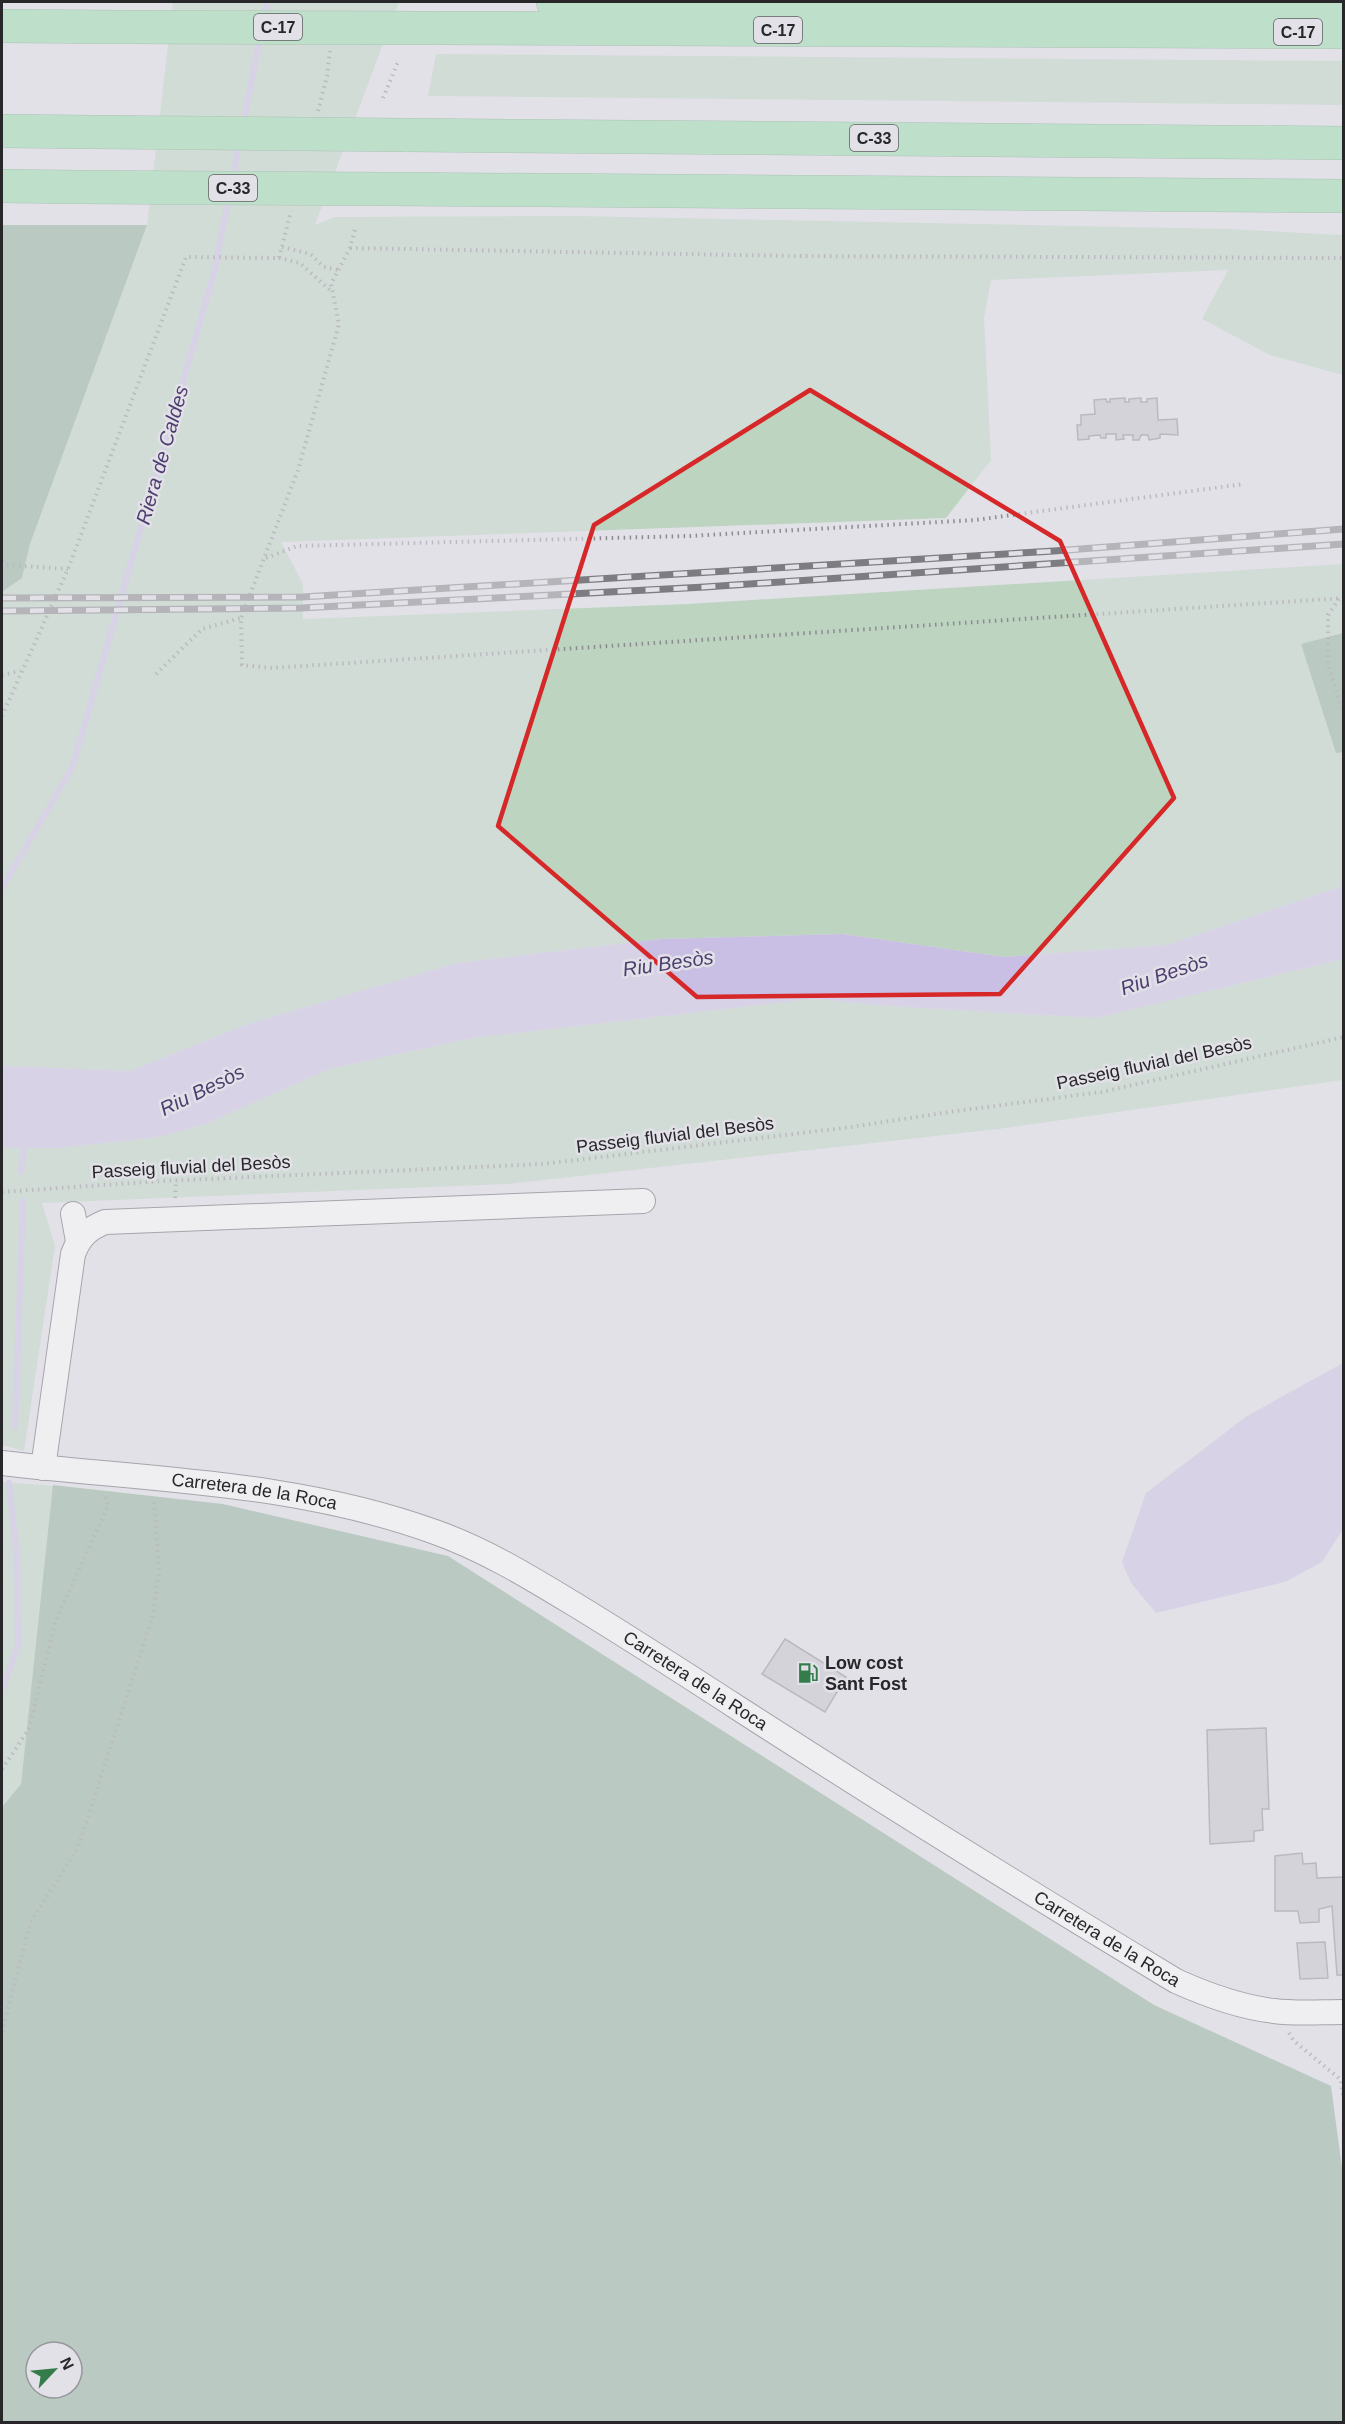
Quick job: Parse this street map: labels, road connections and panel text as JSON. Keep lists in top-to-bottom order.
{
  "streets": {
    "highway": ["C-17", "C-33"],
    "street": ["Carretera de la Roca"],
    "path": ["Passeig fluvial del Besòs"]
  },
  "water": ["Riera de Caldes", "Riu Besòs"],
  "places": {
    "fuel station": ["Low cost Sant Fost"]
  },
  "north": "top right"
}
